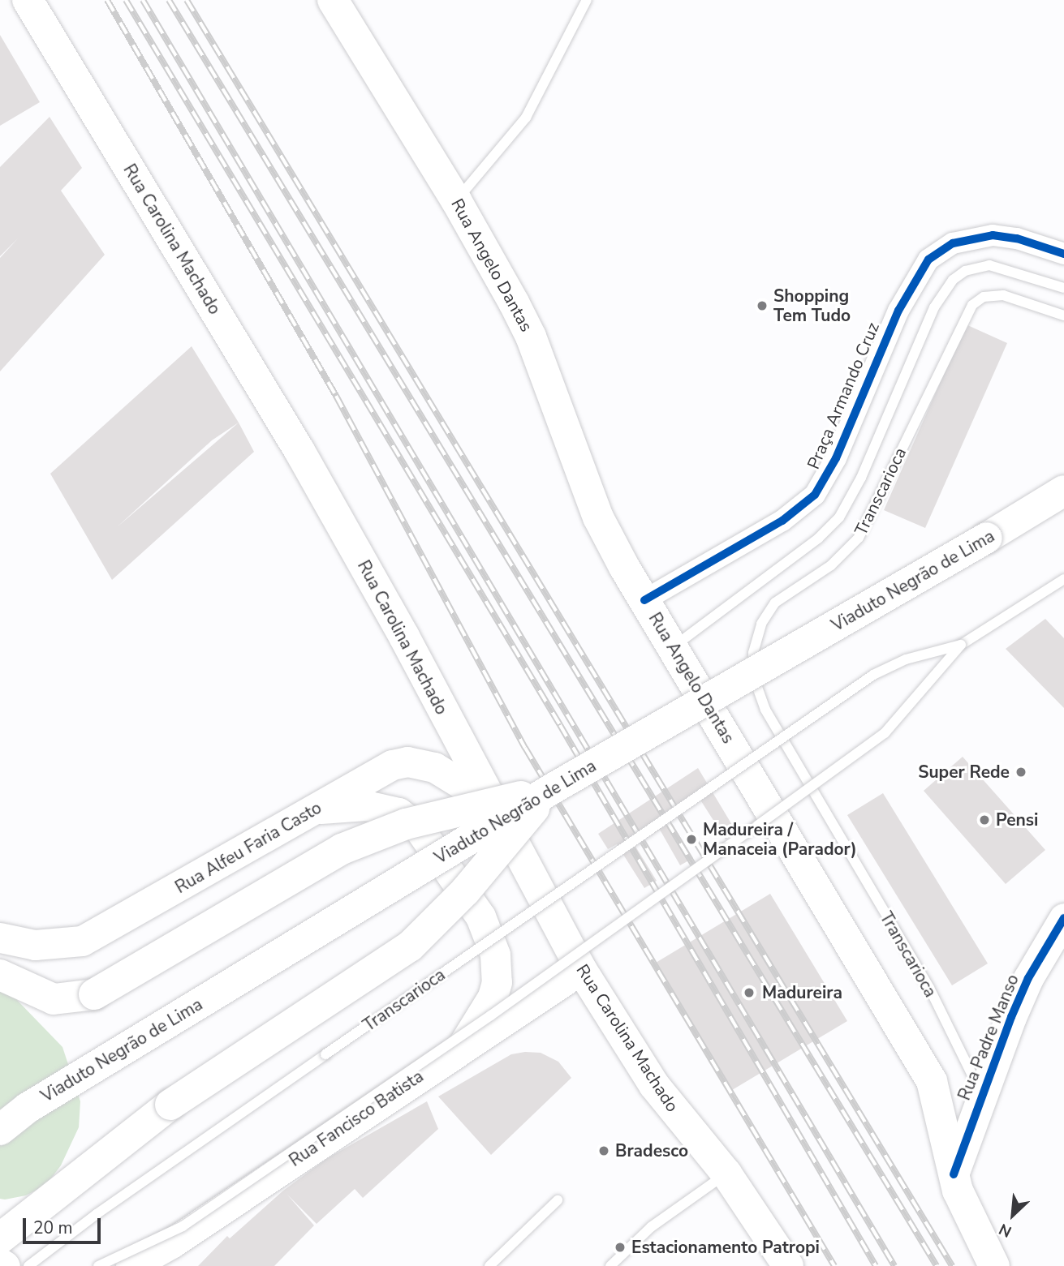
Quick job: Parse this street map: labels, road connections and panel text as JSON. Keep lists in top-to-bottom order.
{
  "streets": {
    "main road": [
      "Rua Carolina Machado",
      "Rua Angelo Dantas",
      "Viaduto Negrão de Lima",
      "Rua Alfeu Faria Casto",
      "Rua Padre Manso",
      "Rua Fancisco Batista"
    ],
    "street": ["Praça Armando Cruz"],
    "lane": ["Transcarioca"]
  },
  "crossings": [
    ["Rua Carolina Machado", "Rua Alfeu Faria Casto"],
    ["Rua Carolina Machado", "Rua Fancisco Batista"],
    ["Rua Angelo Dantas", "Praça Armando Cruz"],
    ["Rua Angelo Dantas", "Rua Padre Manso"],
    ["Transcarioca", "Rua Padre Manso"]
  ],
  "places": [
    "Shopping Tem Tudo",
    "Super Rede",
    "Pensi",
    "Madureira / Manaceia (Parador)",
    "Madureira",
    "Bradesco",
    "Estacionamento Patropi"
  ],
  "scale_bar": "20 m",
  "north": "bottom left"
}
